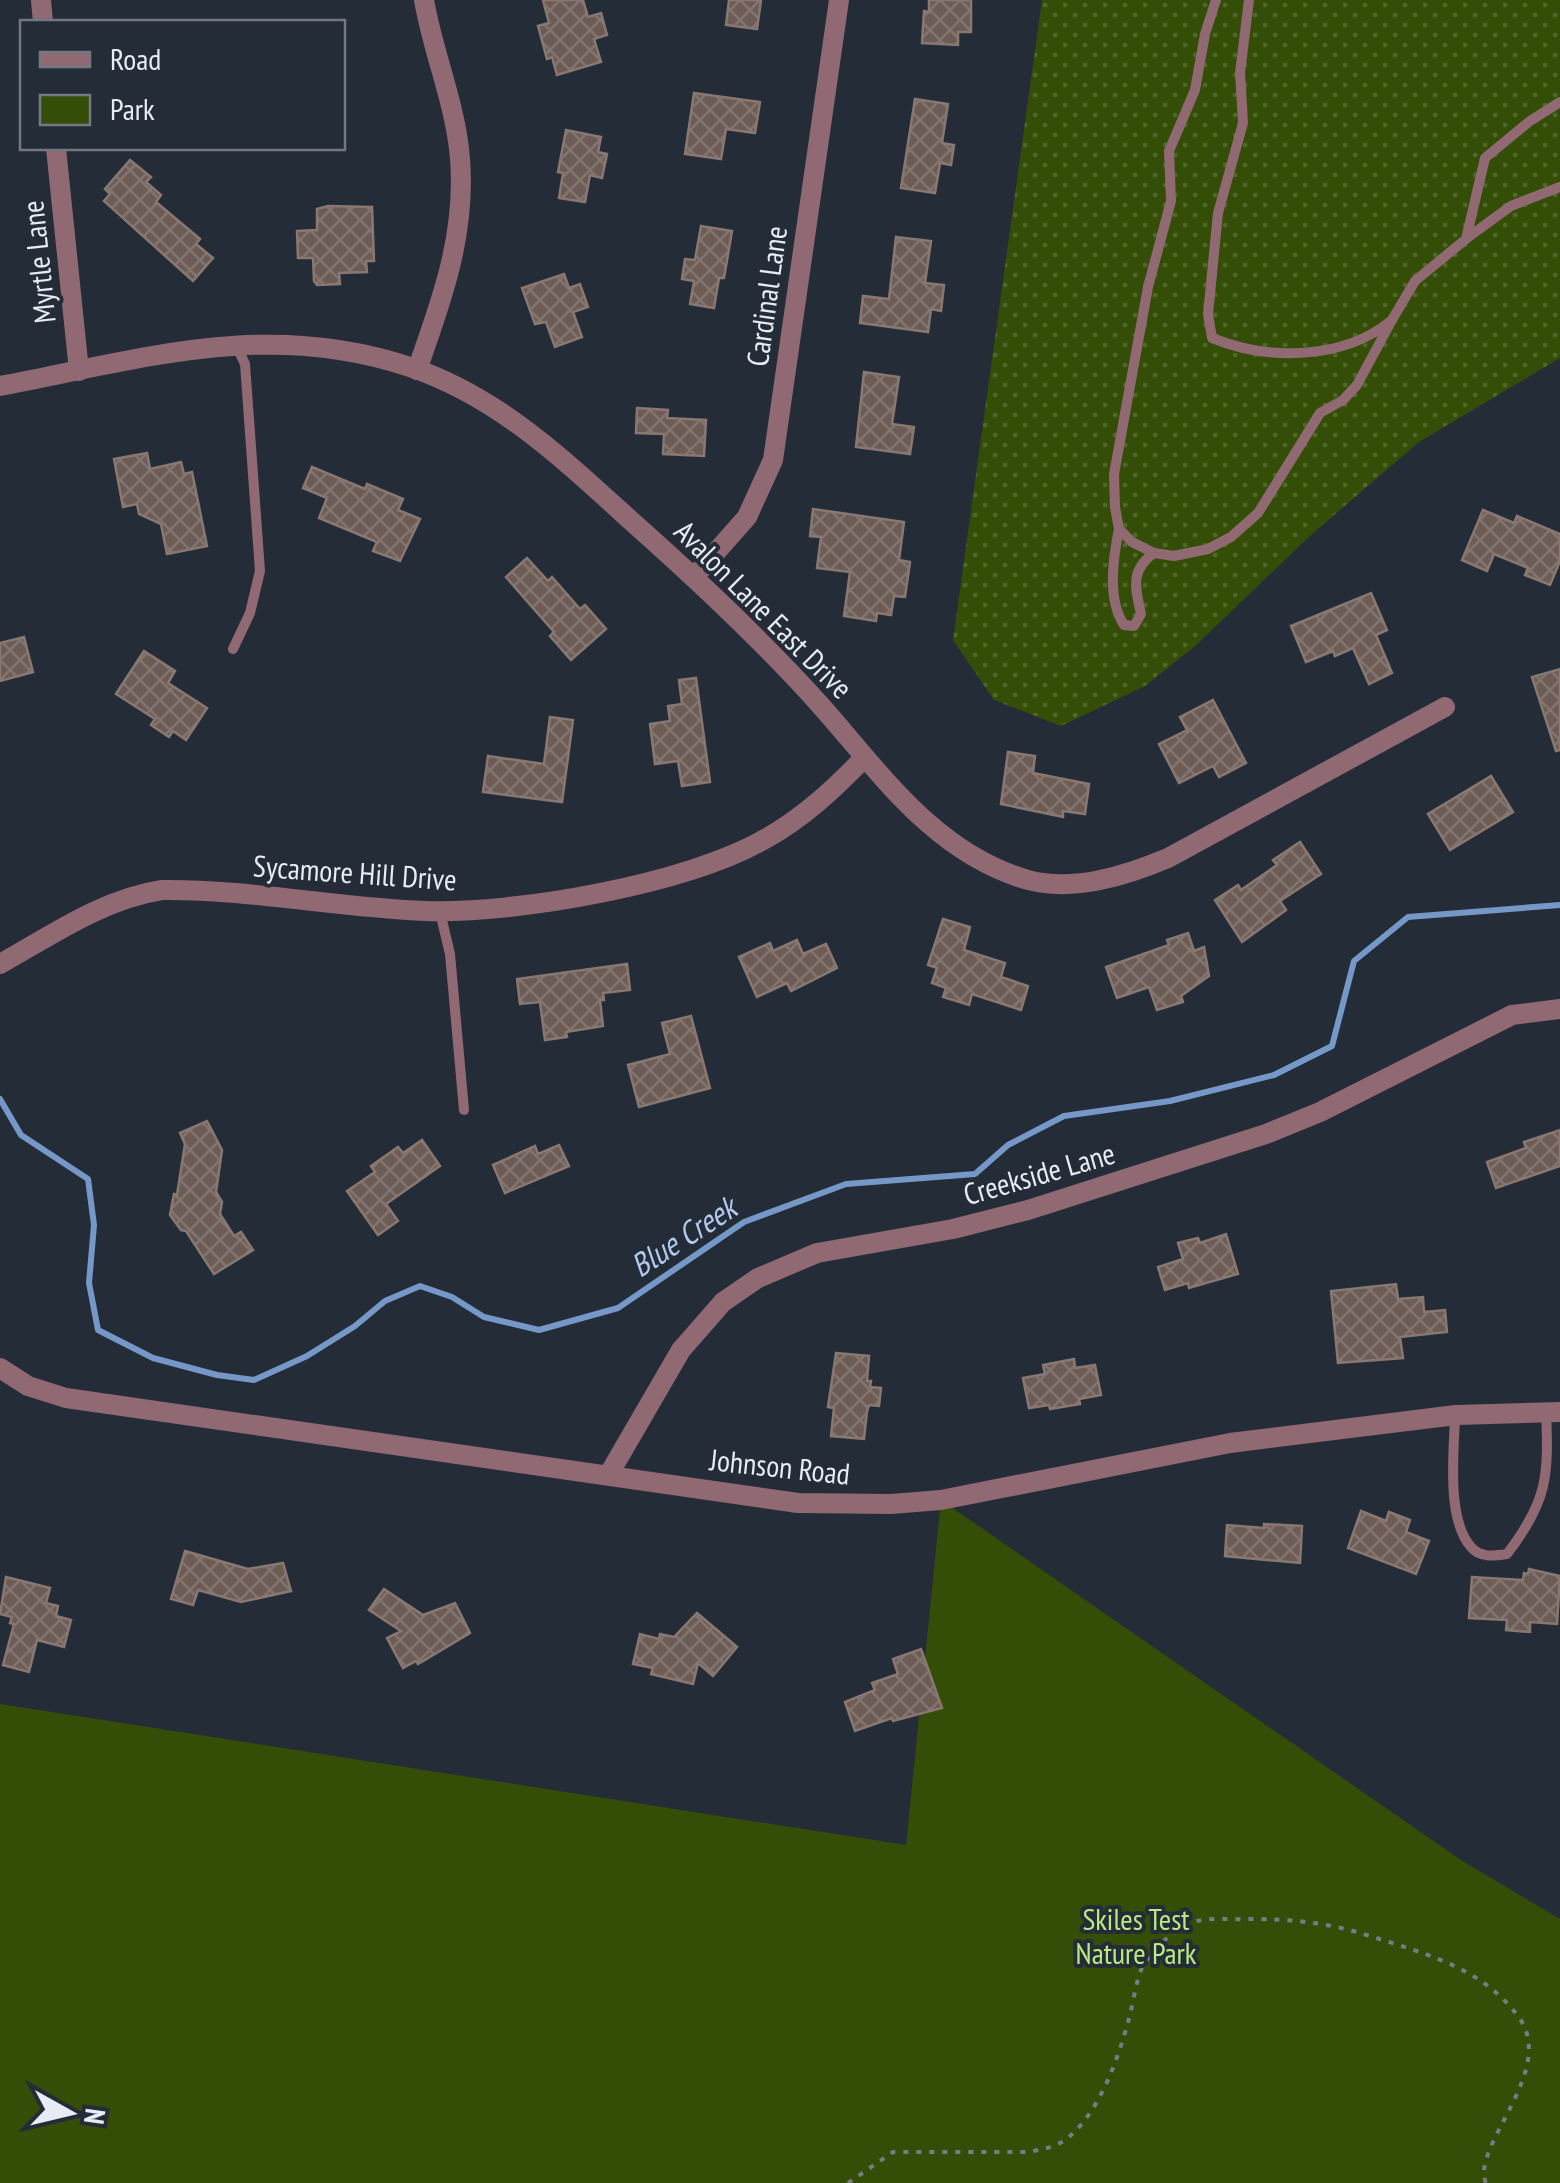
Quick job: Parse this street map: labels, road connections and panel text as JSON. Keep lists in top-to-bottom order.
{
  "streets": {
    "street": [
      "Myrtle Lane",
      "Cardinal Lane",
      "Avalon Lane East Drive",
      "Sycamore Hill Drive",
      "Creekside Lane",
      "Johnson Road"
    ]
  },
  "crossings": [
    ["Myrtle Lane", "Avalon Lane East Drive"],
    ["Cardinal Lane", "Avalon Lane East Drive"],
    ["Avalon Lane East Drive", "Sycamore Hill Drive"],
    ["Creekside Lane", "Johnson Road"]
  ],
  "water": ["Blue Creek"],
  "parks": ["Skiles Test Nature Park"],
  "legend": ["Road", "Park"],
  "north": "right"
}
